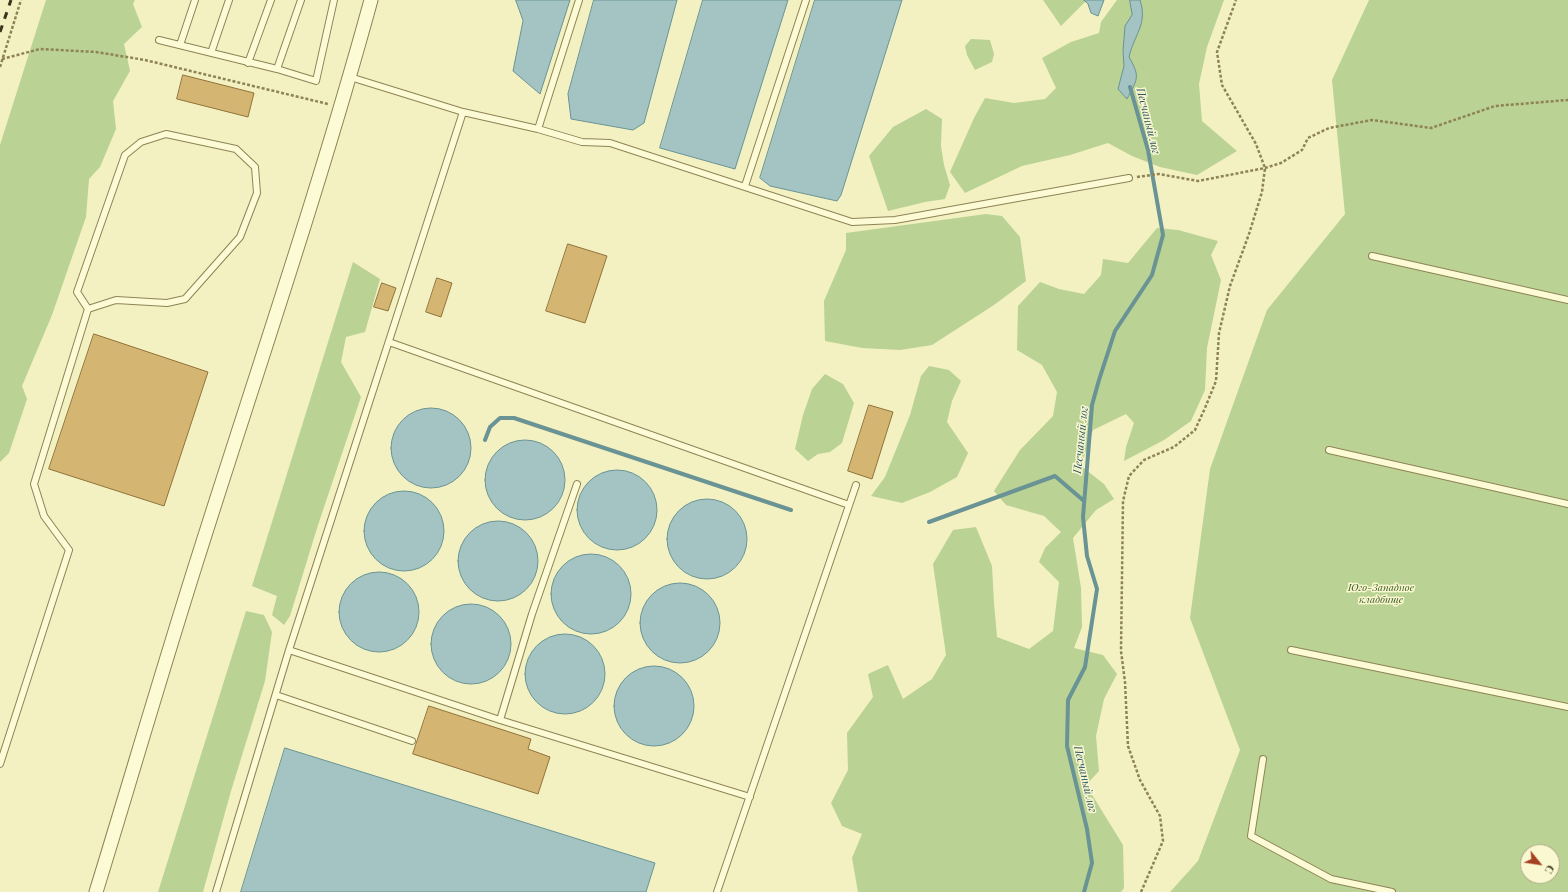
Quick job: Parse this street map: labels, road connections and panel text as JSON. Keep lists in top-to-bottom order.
{
  "water": ["Песчаный лог"],
  "parks": ["Юго-Западное кладбище"],
  "north": "bottom right"
}
